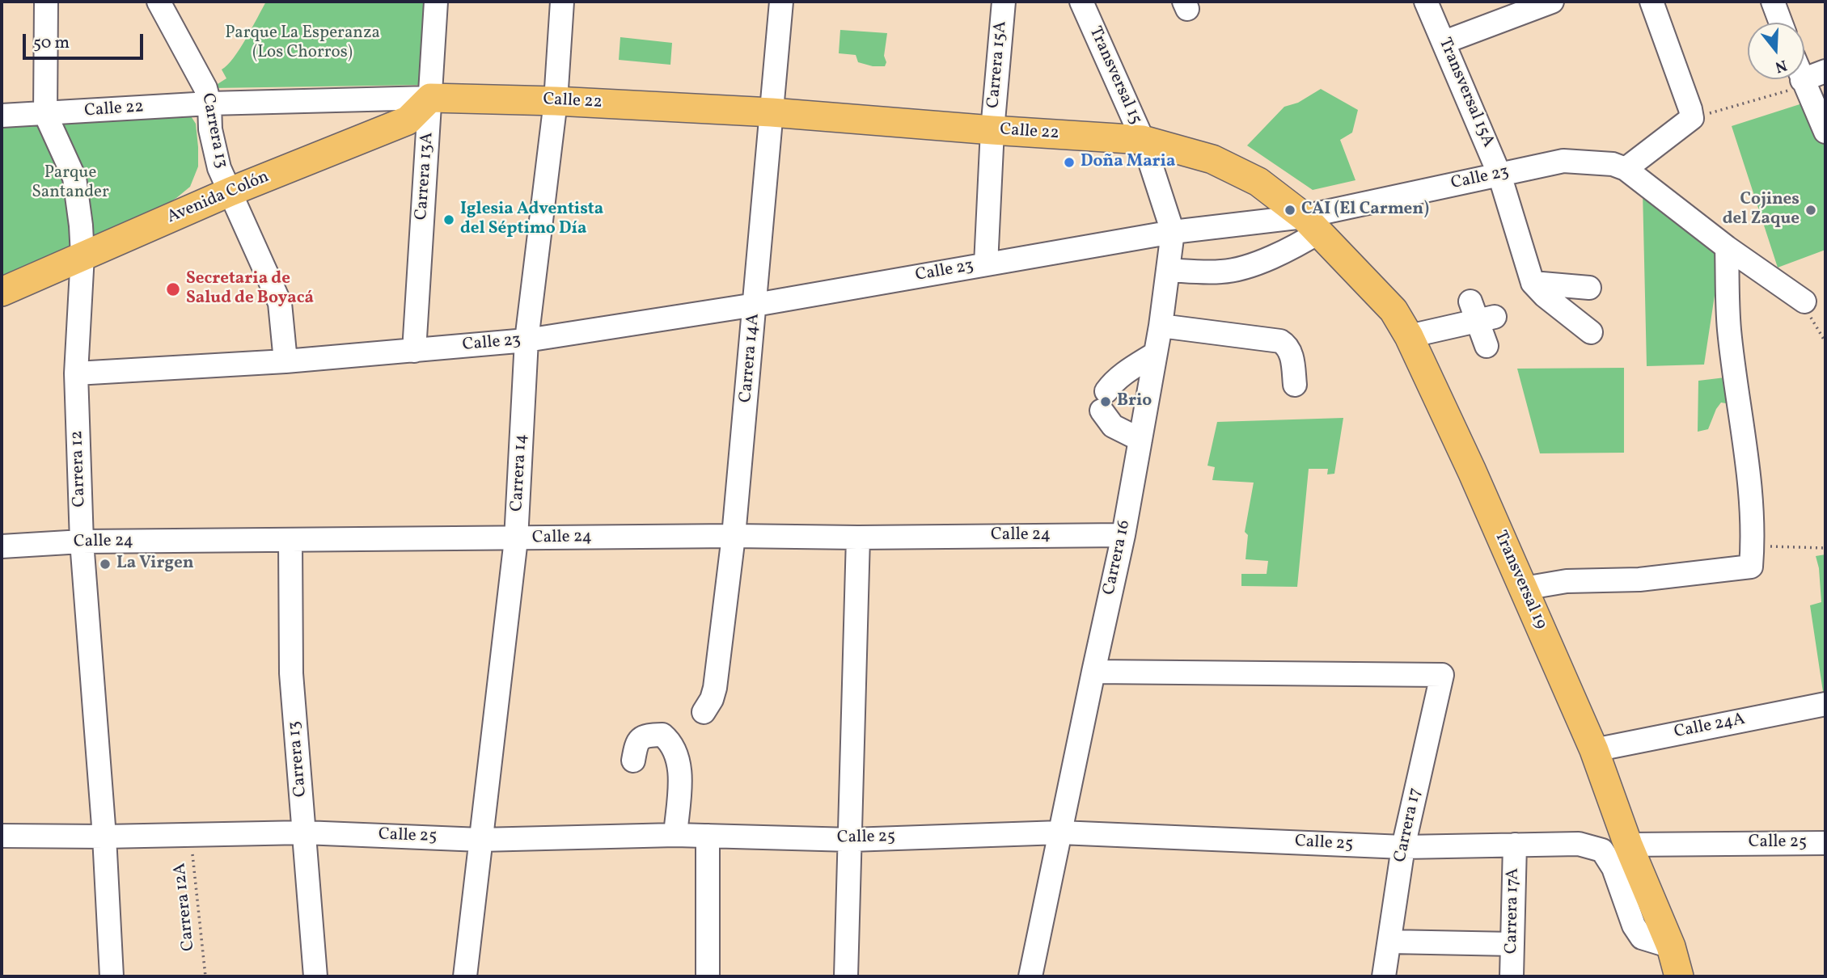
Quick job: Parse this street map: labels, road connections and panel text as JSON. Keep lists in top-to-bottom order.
{
  "streets": {
    "main road": [
      "Transversal 15",
      "Calle 22",
      "Avenida Colón",
      "Transversal 19"
    ],
    "street": [
      "Carrera 15A",
      "Transversal 15A",
      "Carrera 13",
      "Carrera 13A",
      "Calle 23",
      "Carrera 14A",
      "Carrera 12",
      "Carrera 14",
      "Calle 24",
      "Carrera 16",
      "Calle 24A",
      "Carrera 17",
      "Calle 25",
      "Carrera 17A"
    ],
    "path": ["Carrera 12A"]
  },
  "crossings": [
    ["Carrera 15A", "Calle 22"],
    ["Carrera 15A", "Calle 23"],
    ["Transversal 15", "Calle 22"],
    ["Transversal 15", "Calle 23"],
    ["Transversal 15", "Carrera 16"],
    ["Transversal 15", "Transversal 19"],
    ["Transversal 15A", "Calle 23"],
    ["Calle 22", "Carrera 13"],
    ["Calle 22", "Carrera 13A"],
    ["Calle 22", "Avenida Colón"],
    ["Calle 22", "Carrera 14A"],
    ["Calle 22", "Carrera 12"],
    ["Calle 22", "Carrera 14"],
    ["Calle 22", "Carrera 16"],
    ["Carrera 13", "Calle 23"],
    ["Carrera 13", "Avenida Colón"],
    ["Carrera 13", "Calle 24"],
    ["Carrera 13", "Calle 25"],
    ["Carrera 13A", "Calle 23"],
    ["Carrera 13A", "Avenida Colón"],
    ["Calle 23", "Carrera 14A"],
    ["Calle 23", "Carrera 12"],
    ["Calle 23", "Carrera 14"],
    ["Calle 23", "Carrera 16"],
    ["Calle 23", "Transversal 19"],
    ["Avenida Colón", "Carrera 12"],
    ["Carrera 14A", "Calle 24"],
    ["Carrera 12", "Calle 24"],
    ["Carrera 12", "Calle 25"],
    ["Carrera 14", "Calle 24"],
    ["Carrera 14", "Calle 25"],
    ["Calle 24", "Carrera 16"],
    ["Carrera 16", "Carrera 17"],
    ["Carrera 16", "Calle 25"],
    ["Transversal 19", "Calle 24A"],
    ["Transversal 19", "Calle 25"],
    ["Carrera 17", "Calle 25"],
    ["Calle 25", "Carrera 12A"],
    ["Calle 25", "Carrera 17A"]
  ],
  "parks": ["Parque La Esperanza (Los Chorros)", "Parque Santander"],
  "places": [
    "Doña Maria",
    "CAI (El Carmen)",
    "Cojines del Zaque",
    "Iglesia Adventista del Séptimo Día",
    "Secretaria de Salud de Boyacá",
    "Brio",
    "La Virgen"
  ],
  "scale_bar": "50 m",
  "north": "bottom"
}
